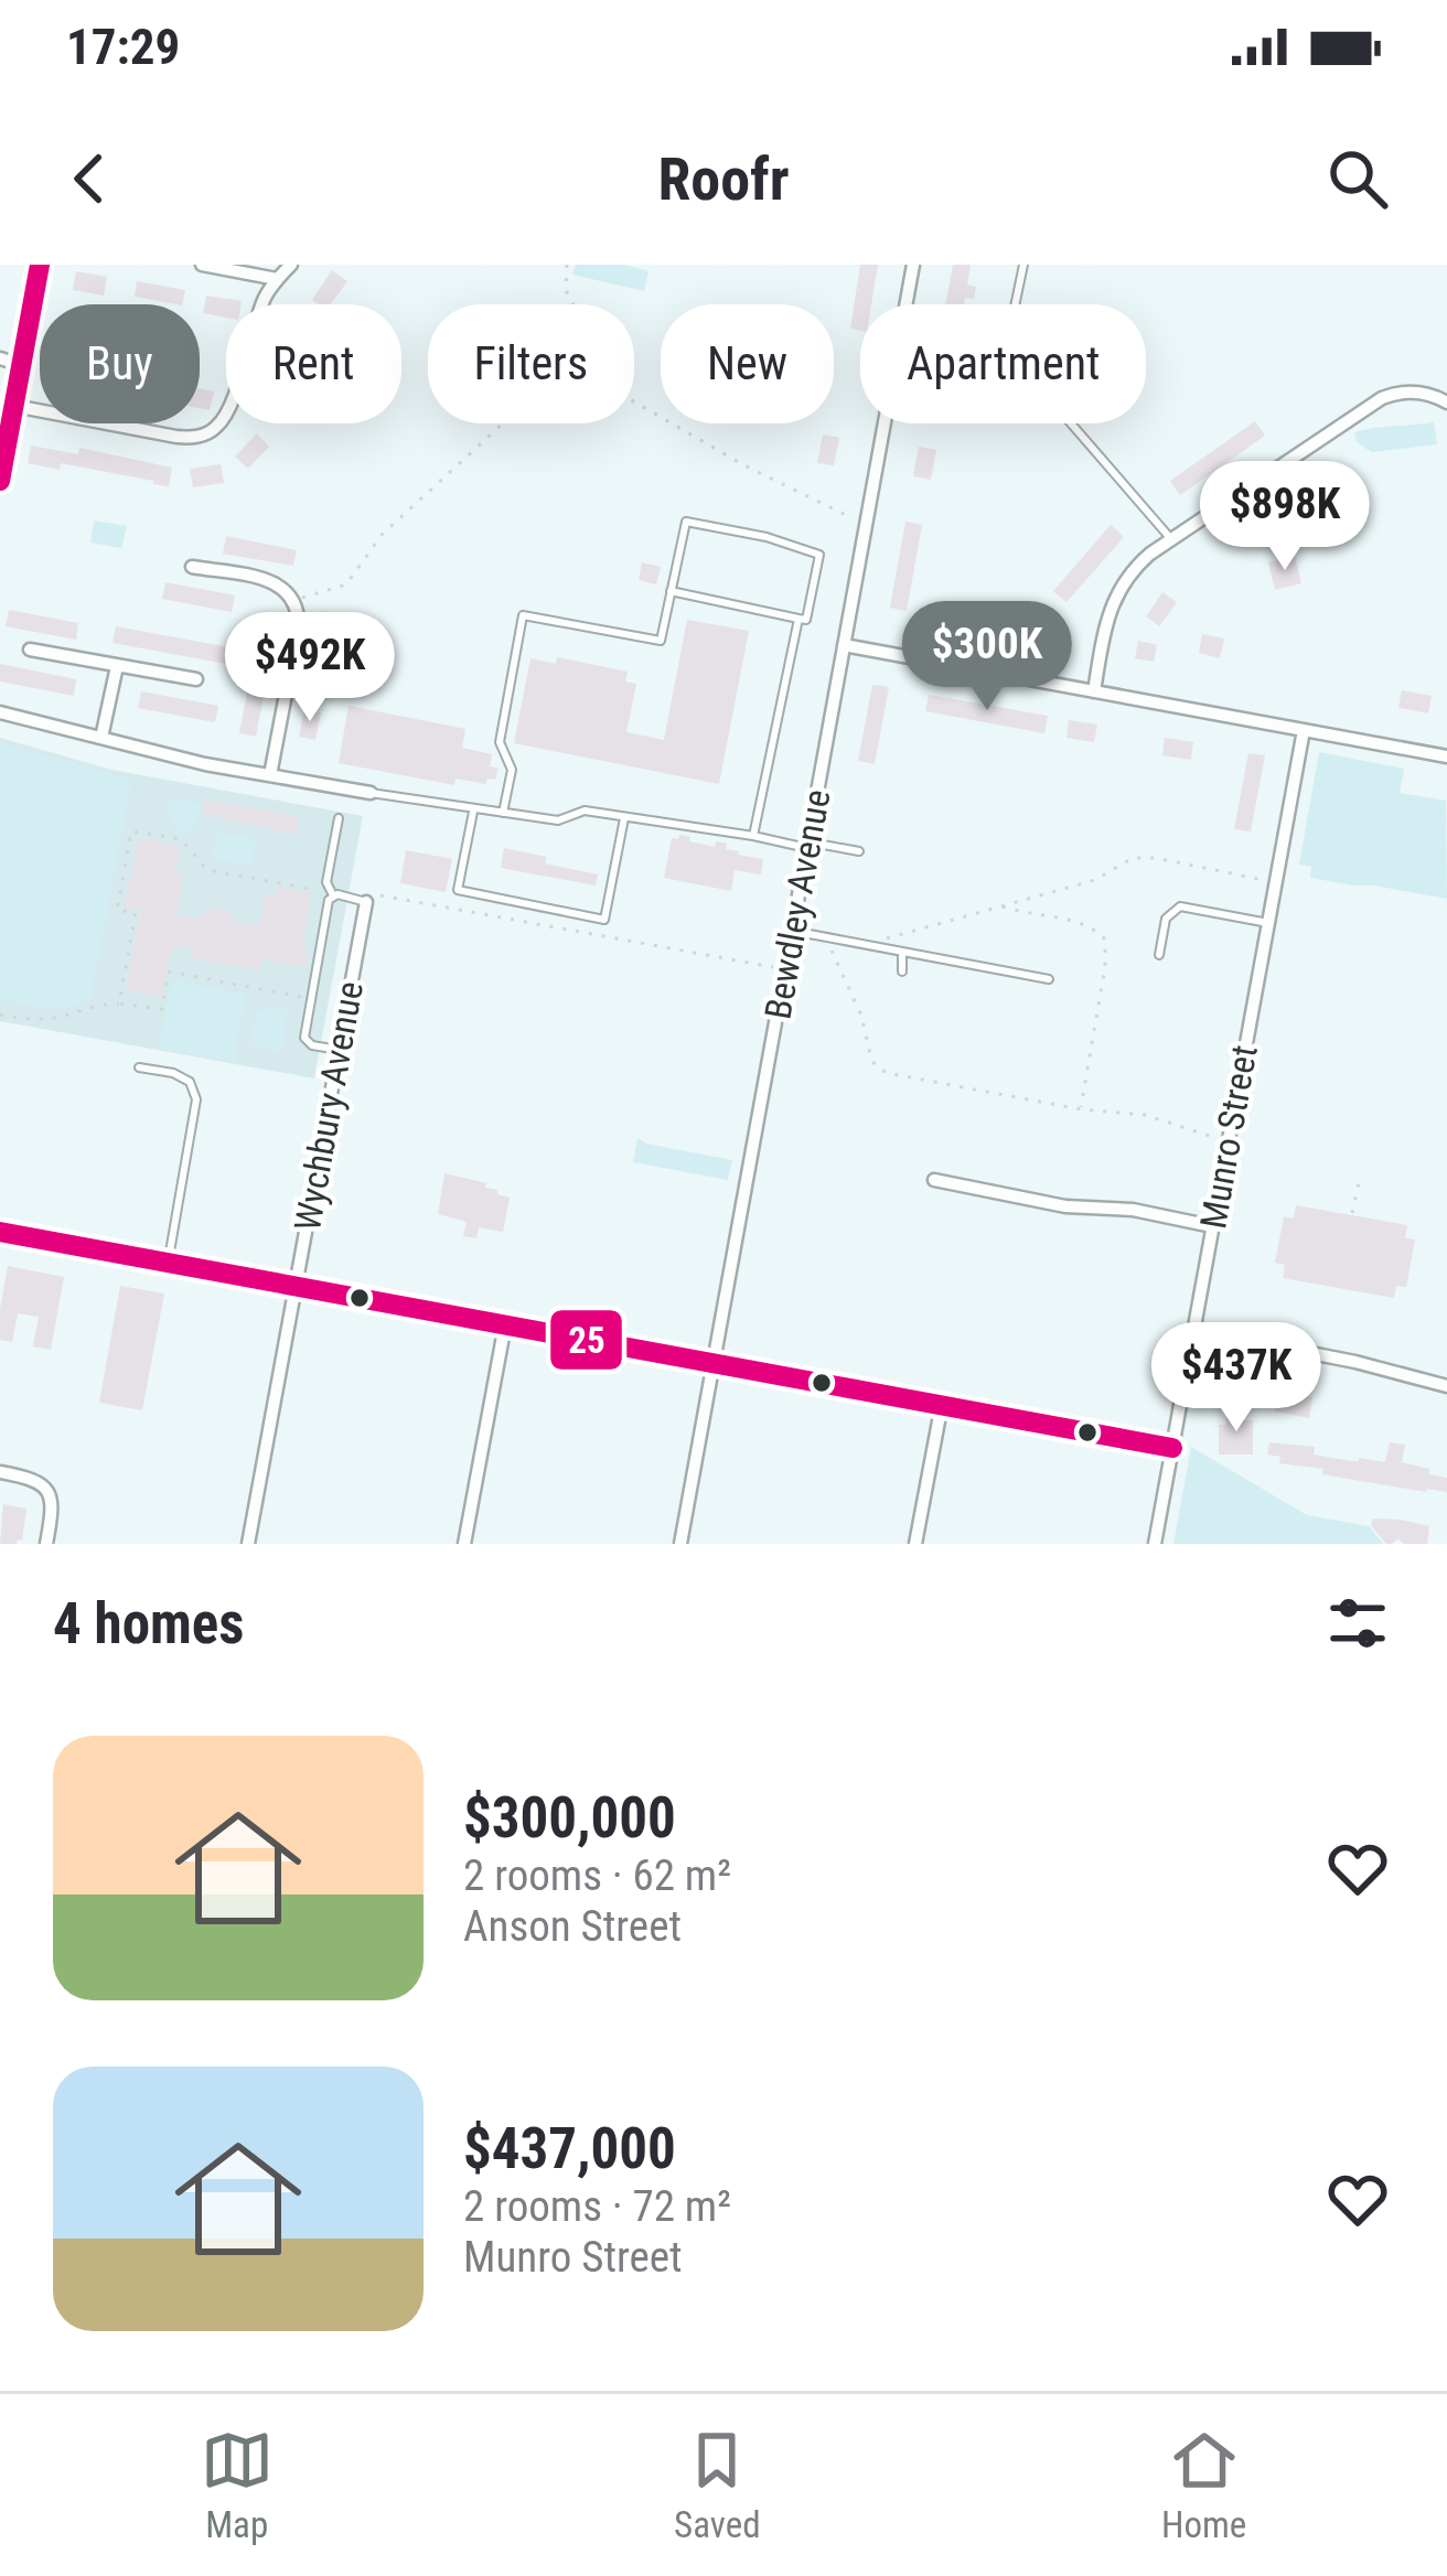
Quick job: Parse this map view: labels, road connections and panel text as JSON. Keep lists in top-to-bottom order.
{
  "streets": {
    "street": ["Bewdley Avenue", "Wychbury Avenue", "Munro Street"]
  },
  "lines": ["transit line 25"],
  "page": {
    "status": "17:29",
    "header": "Roofr",
    "chip": [
      "Buy",
      "Rent",
      "Filters",
      "New",
      "Apartment"
    ],
    "price": [
      "$898K",
      "$300K",
      "$492K",
      "$437K"
    ],
    "heading": "4 homes",
    "list": [
      {
        "name": "$300,000",
        "note": "2 rooms · 62 m² · Anson Street"
      },
      {
        "name": "$437,000",
        "note": "2 rooms · 72 m² · Munro Street"
      }
    ],
    "tabs": ["Map", "Saved", "Home"]
  }
}
